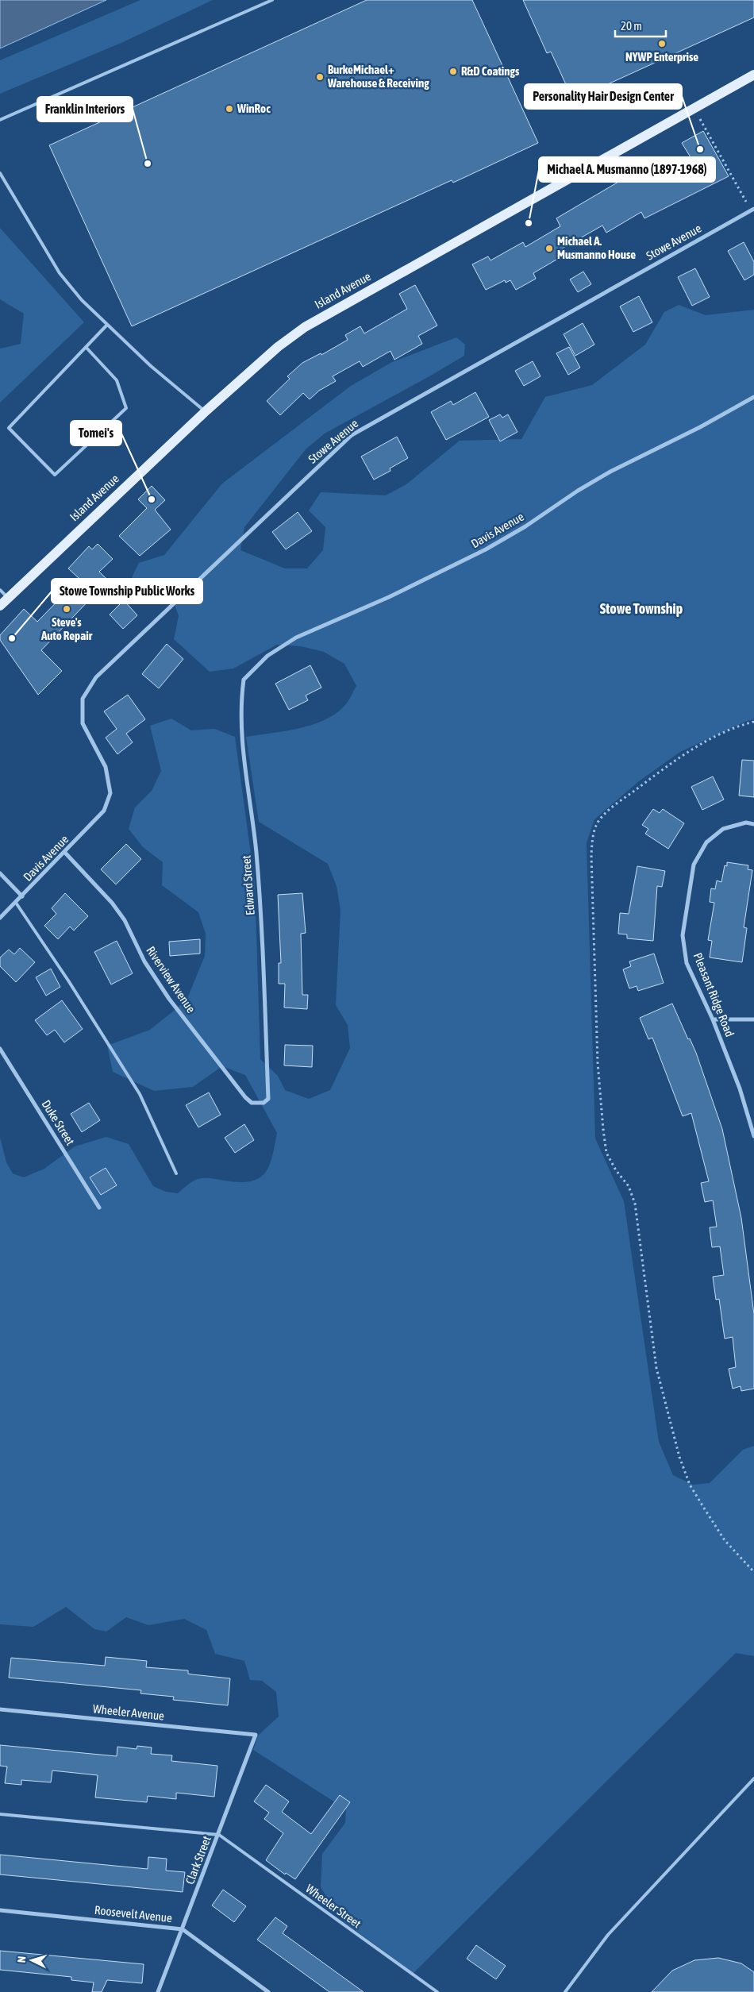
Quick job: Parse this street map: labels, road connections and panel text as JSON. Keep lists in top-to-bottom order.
{
  "streets": {
    "main road": ["Island Avenue"],
    "street": [
      "Stowe Avenue",
      "Davis Avenue",
      "Edward Street",
      "Riverview Avenue",
      "Pleasant Ridge Road",
      "Duke Street",
      "Wheeler Avenue",
      "Clark Street",
      "Roosevelt Avenue"
    ],
    "lane": ["Wheeler Street"]
  },
  "crossings": [
    ["Stowe Avenue", "Davis Avenue"],
    ["Davis Avenue", "Edward Street"],
    ["Davis Avenue", "Riverview Avenue"],
    ["Edward Street", "Riverview Avenue"],
    ["Wheeler Avenue", "Clark Street"],
    ["Clark Street", "Wheeler Street"],
    ["Clark Street", "Roosevelt Avenue"]
  ],
  "districts": ["Stowe Township"],
  "places": [
    "NYWP Enterprise",
    "R&D Coatings",
    "BurkeMichael+ Warehouse & Receiving",
    "WinRoc",
    "Personality Hair Design Center",
    "Franklin Interiors",
    "Michael A. Musmanno (1897-1968)",
    "Michael A. Musmanno House",
    "Tomei's",
    "Steve's Auto Repair",
    "Stowe Township Public Works"
  ],
  "scale_bar": "20 m",
  "north": "left"
}
